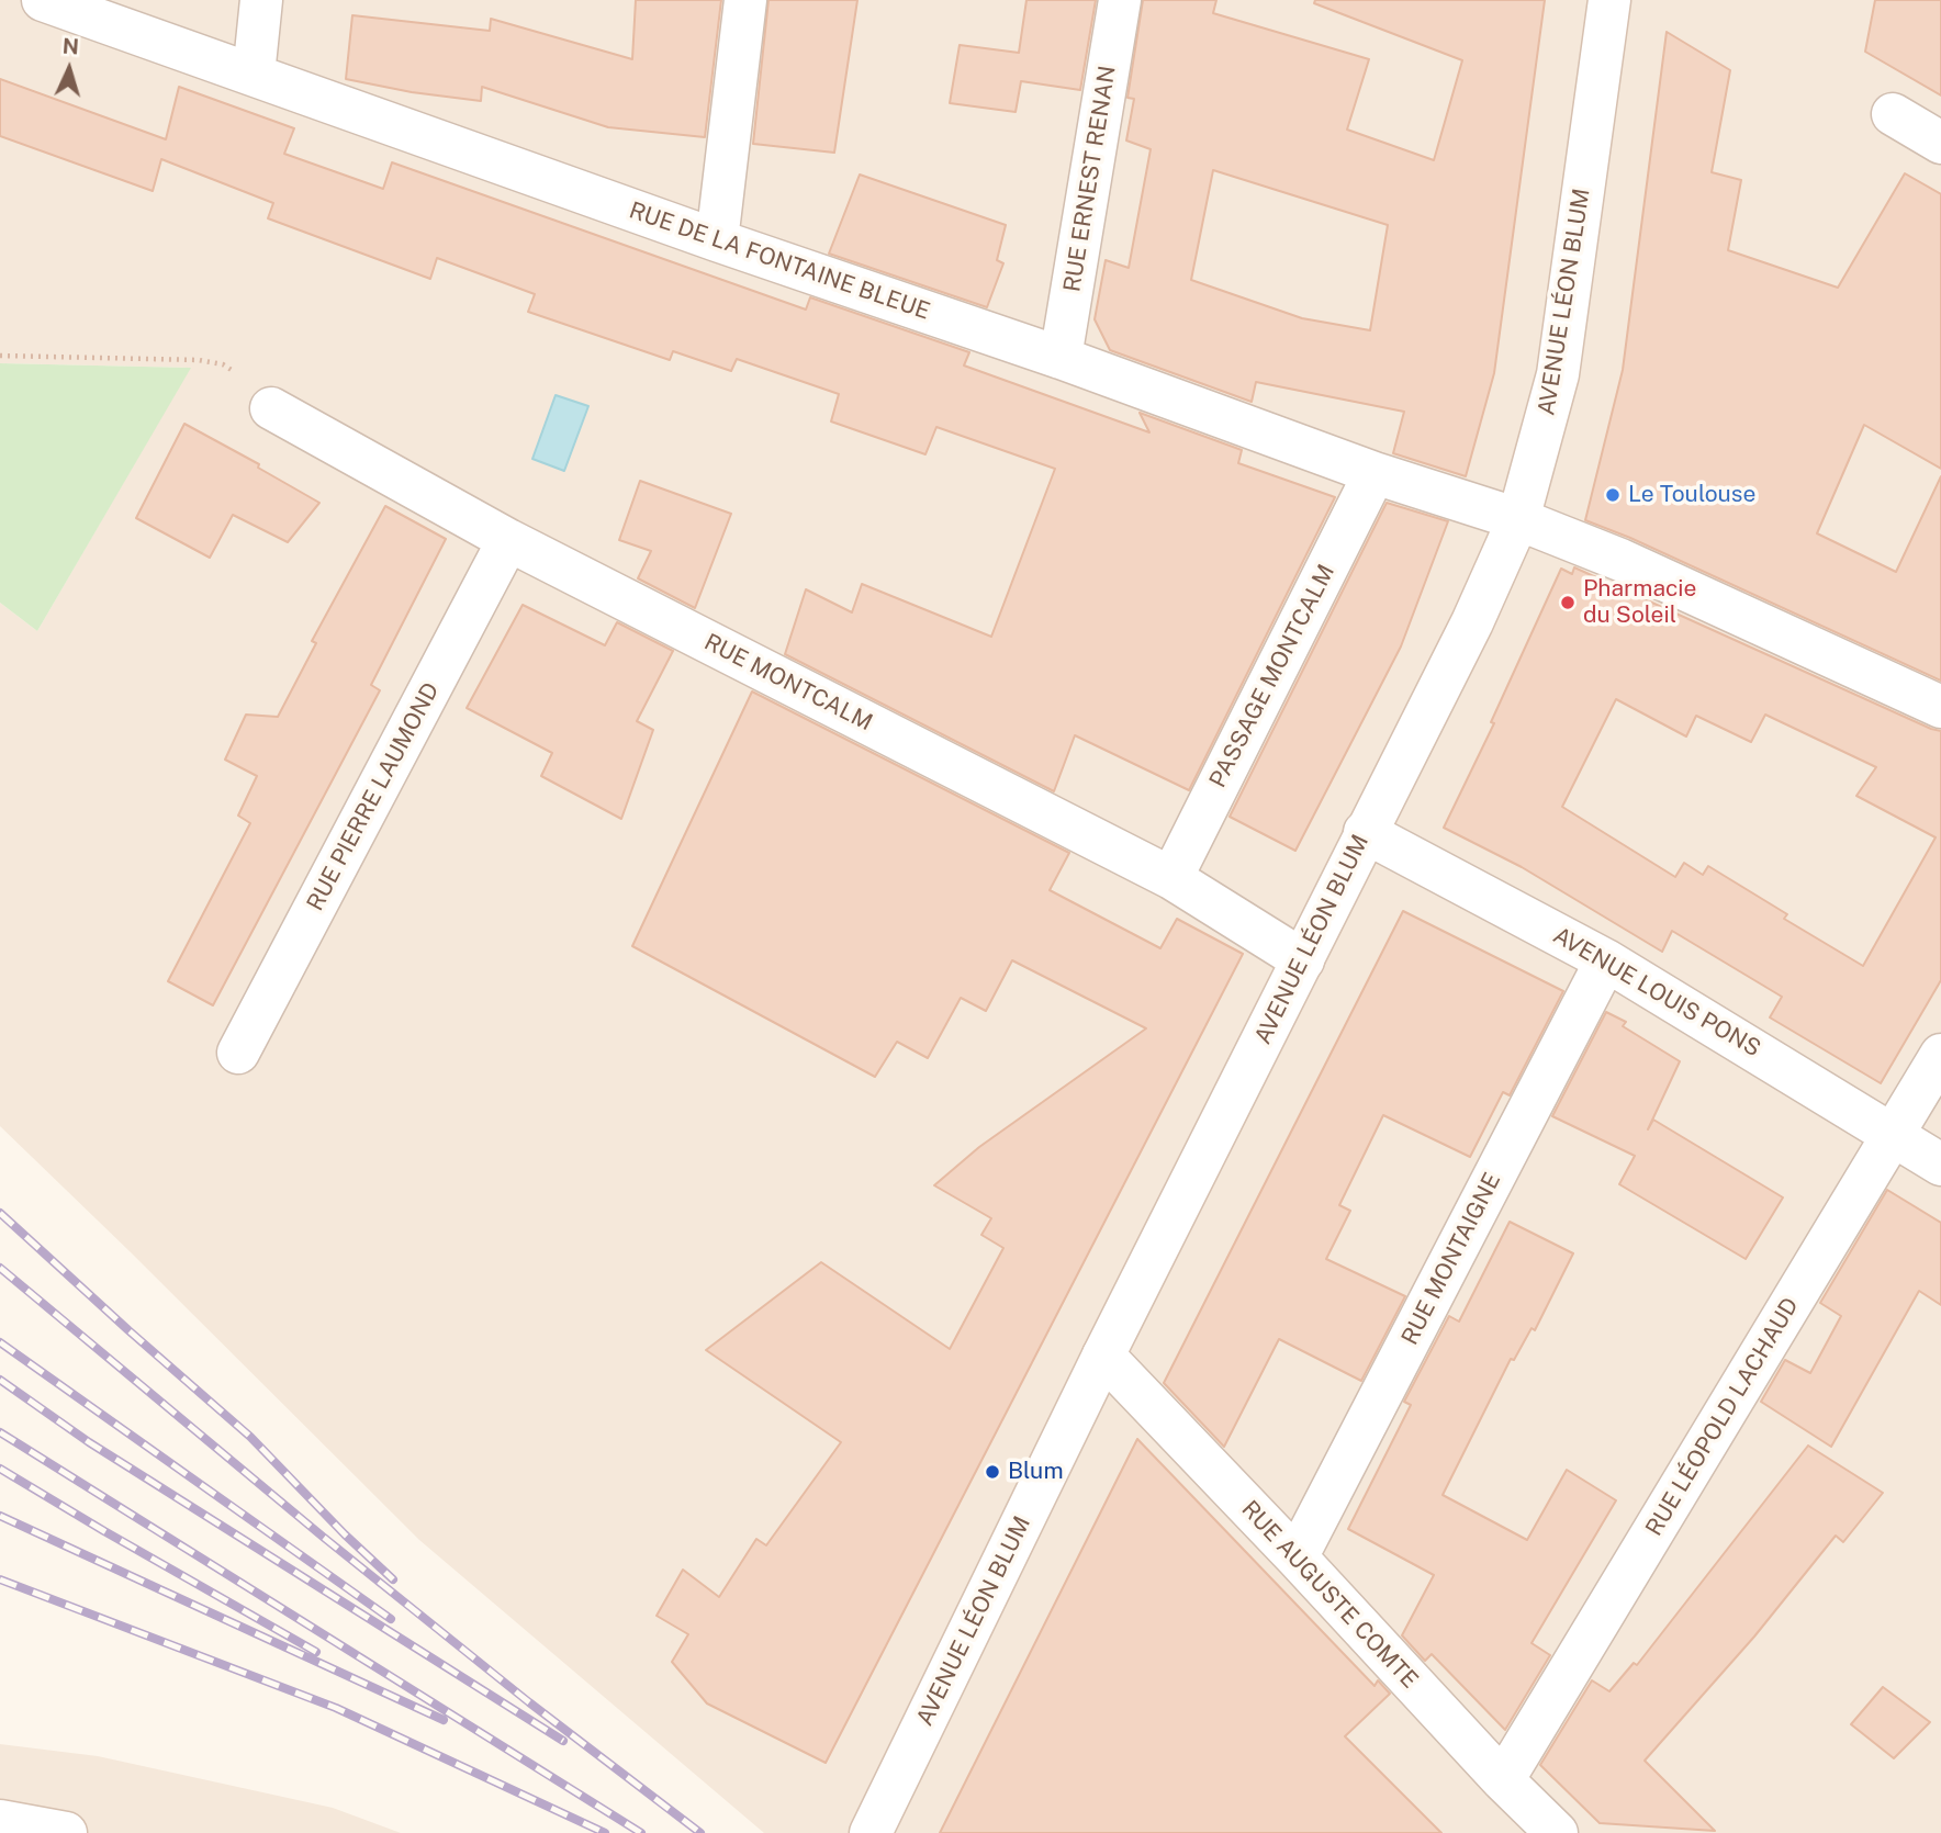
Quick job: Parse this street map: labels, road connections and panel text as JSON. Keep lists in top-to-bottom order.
{
  "streets": {
    "street": [
      "RUE ERNEST RENAN",
      "RUE DE LA FONTAINE BLEUE",
      "AVENUE LÉON BLUM",
      "PASSAGE MONTCALM",
      "RUE MONTCALM",
      "RUE PIERRE LAUMOND",
      "AVENUE LOUIS PONS",
      "RUE MONTAIGNE",
      "RUE LÉOPOLD LACHAUD",
      "RUE AUGUSTE COMTE"
    ]
  },
  "crossings": [
    ["RUE ERNEST RENAN", "RUE DE LA FONTAINE BLEUE"],
    ["RUE DE LA FONTAINE BLEUE", "AVENUE LÉON BLUM"],
    ["RUE DE LA FONTAINE BLEUE", "PASSAGE MONTCALM"],
    ["AVENUE LÉON BLUM", "RUE MONTCALM"],
    ["AVENUE LÉON BLUM", "AVENUE LOUIS PONS"],
    ["AVENUE LÉON BLUM", "RUE AUGUSTE COMTE"],
    ["PASSAGE MONTCALM", "RUE MONTCALM"],
    ["RUE MONTCALM", "RUE PIERRE LAUMOND"],
    ["AVENUE LOUIS PONS", "RUE MONTAIGNE"],
    ["AVENUE LOUIS PONS", "RUE LÉOPOLD LACHAUD"],
    ["RUE MONTAIGNE", "RUE AUGUSTE COMTE"],
    ["RUE LÉOPOLD LACHAUD", "RUE AUGUSTE COMTE"]
  ],
  "places": ["Le Toulouse", "Pharmacie du Soleil", "Blum"],
  "north": "top"
}
